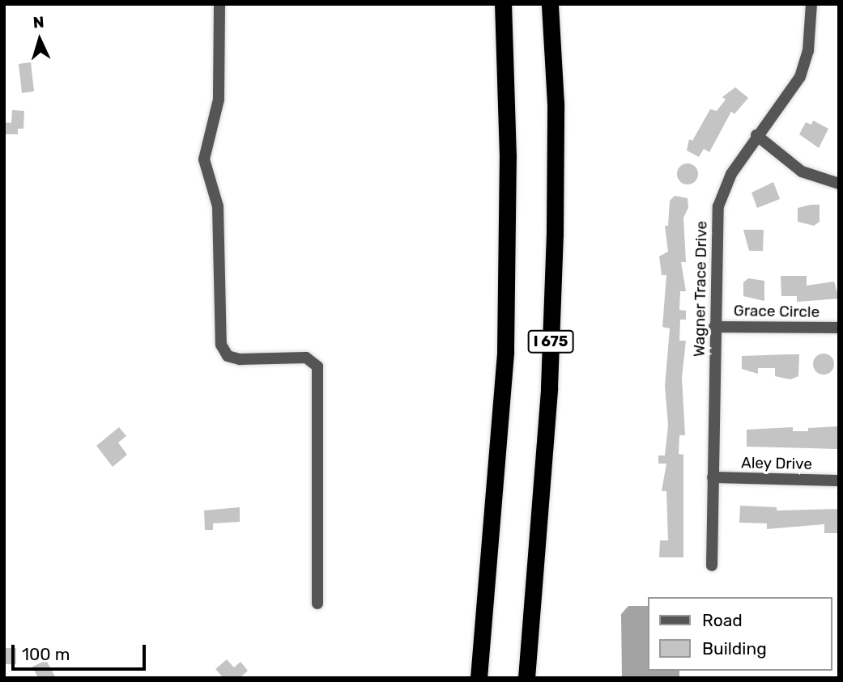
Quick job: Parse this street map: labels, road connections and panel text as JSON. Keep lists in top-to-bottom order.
{
  "streets": {
    "highway": ["I 675"],
    "street": ["Wagner Trace Drive", "Grace Circle", "Aley Drive"]
  },
  "crossings": [
    ["Wagner Trace Drive", "Grace Circle"],
    ["Wagner Trace Drive", "Aley Drive"]
  ],
  "legend": ["Road", "Building"],
  "scale_bar": "100 m",
  "north": "top"
}
